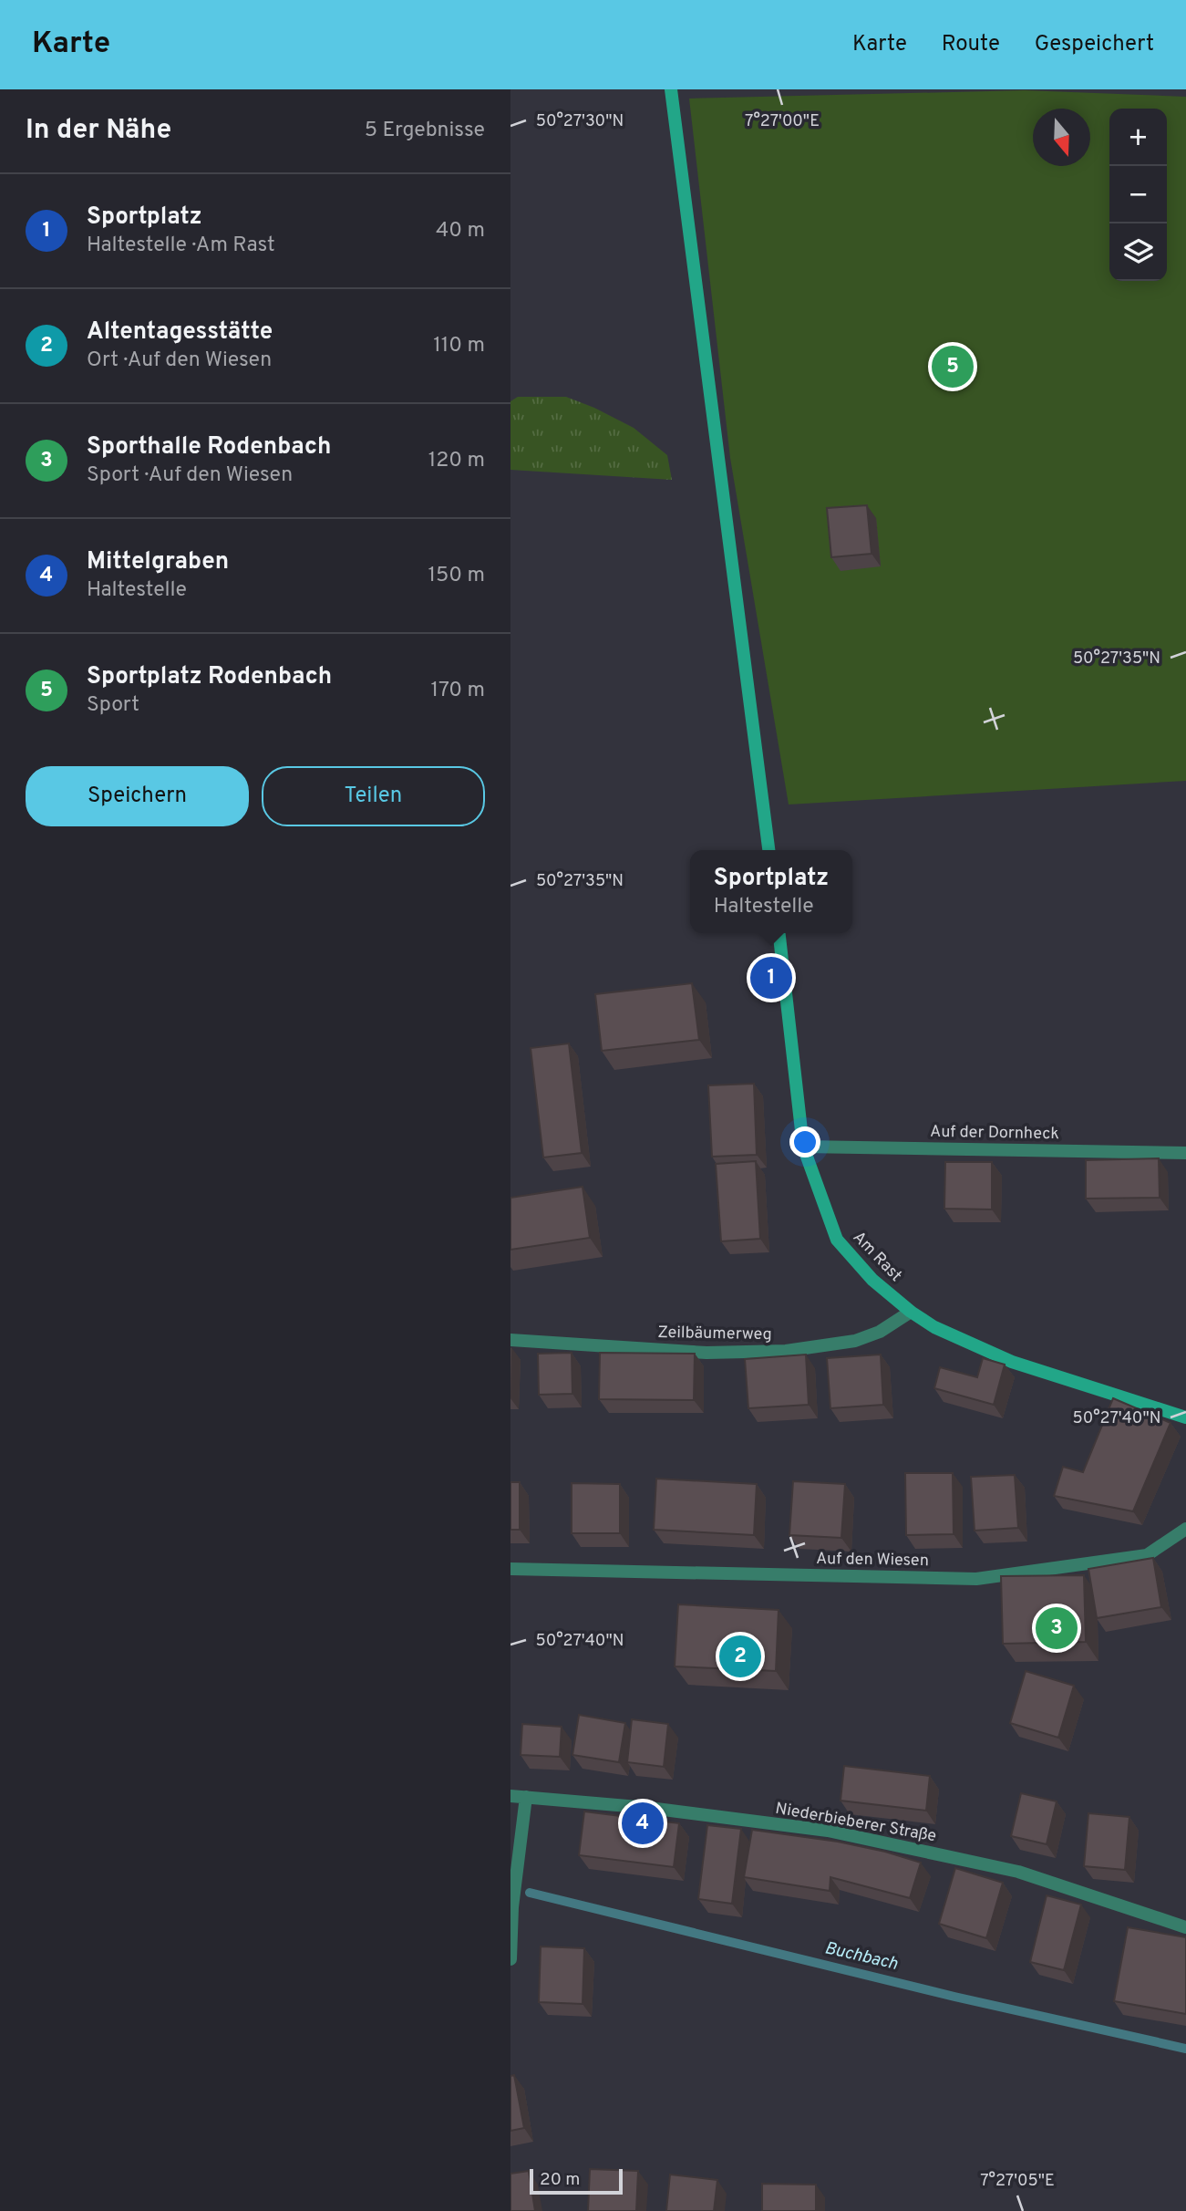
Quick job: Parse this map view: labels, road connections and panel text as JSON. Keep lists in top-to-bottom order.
{
  "streets": {
    "street": [
      "Auf der Dornheck",
      "Am Rast",
      "Zeilbäumerweg",
      "Auf den Wiesen",
      "Niederbieberer Straße"
    ]
  },
  "crossings": [
    ["Auf der Dornheck", "Am Rast"],
    ["Am Rast", "Zeilbäumerweg"]
  ],
  "water": ["Buchbach"],
  "scale_bar": "20 m",
  "north": "bottom",
  "page": {
    "header": "Karte",
    "nav": ["Karte", "Route", "Gespeichert"],
    "heading": ["In der Nähe", "5 Ergebnisse"],
    "map_buttons": ["+", "−"],
    "list": [
      {
        "mark": "1",
        "name": "Sportplatz",
        "note": "Haltestelle · Am Rast",
        "value": "40 m"
      },
      {
        "mark": "2",
        "name": "Altentagesstätte",
        "note": "Ort · Auf den Wiesen",
        "value": "110 m"
      },
      {
        "mark": "3",
        "name": "Sporthalle Rodenbach",
        "note": "Sport · Auf den Wiesen",
        "value": "120 m"
      },
      {
        "mark": "4",
        "name": "Mittelgraben",
        "note": "Haltestelle",
        "value": "150 m"
      },
      {
        "mark": "5",
        "name": "Sportplatz Rodenbach",
        "note": "Sport",
        "value": "170 m"
      }
    ],
    "pins": [
      "5",
      "1",
      "3",
      "2",
      "4"
    ],
    "buttons": ["Speichern", "Teilen"],
    "popup": ["Sportplatz", "Haltestelle"],
    "scale": "20 m"
  },
  "coordinates": [
    "50°27'30\"N",
    "7°27'00\"E",
    "50°27'35\"N",
    "50°27'40\"N",
    "7°27'05\"E"
  ]
}
